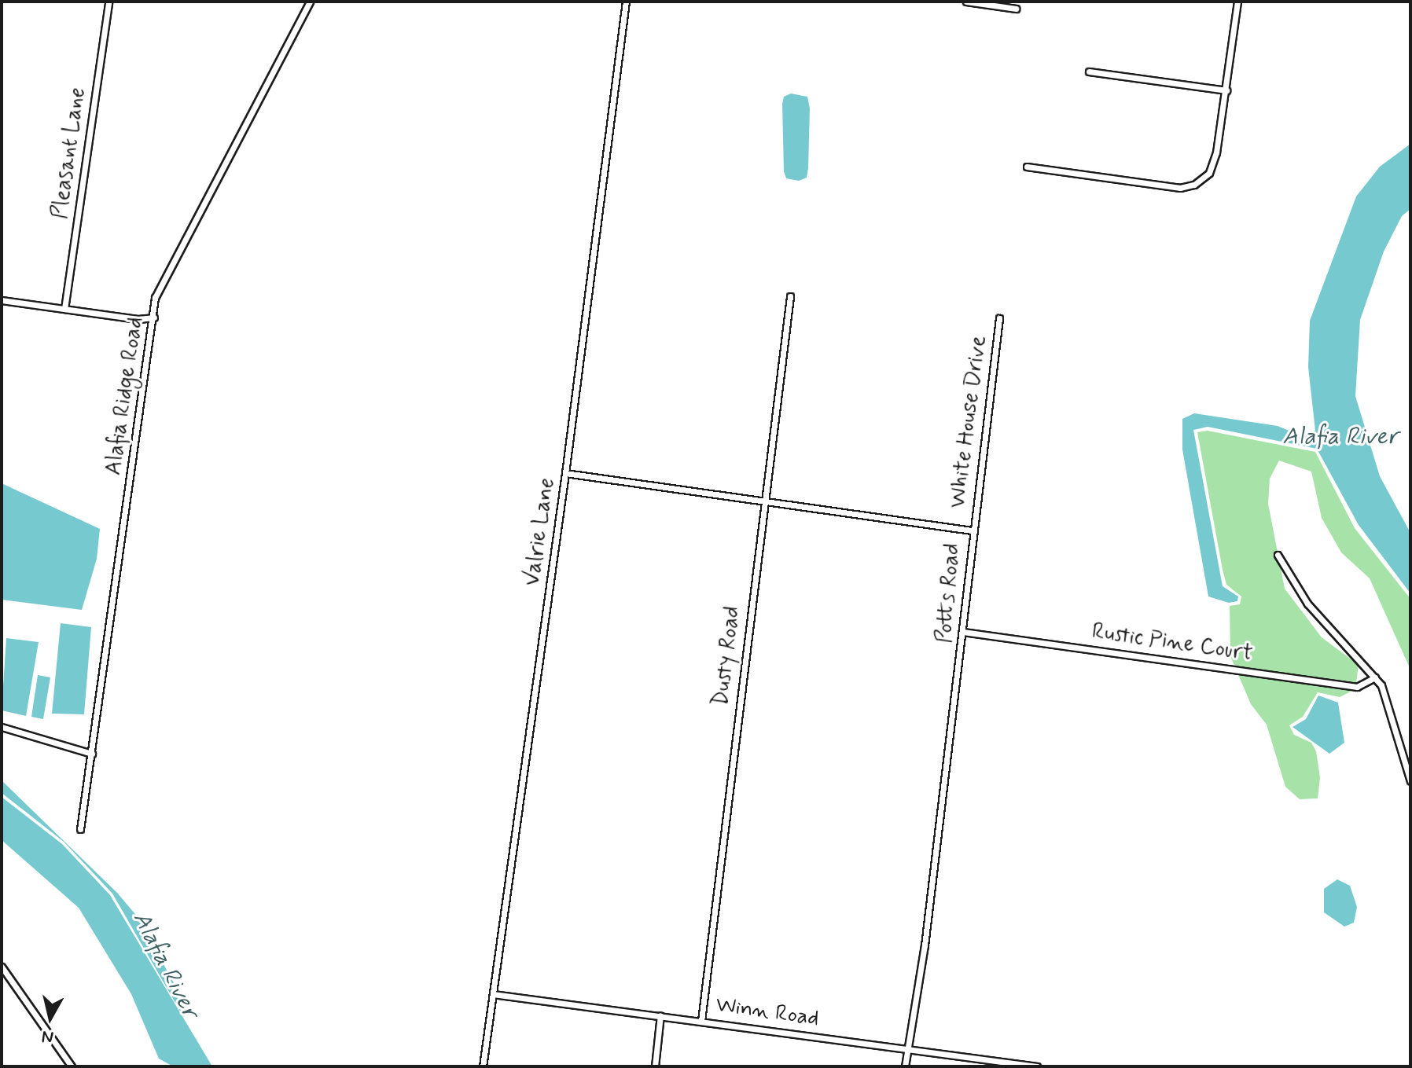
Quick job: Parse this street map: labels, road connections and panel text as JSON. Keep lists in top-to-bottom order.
{
  "streets": {
    "street": [
      "Pleasant Lane",
      "Alafia Ridge Road",
      "White House Drive",
      "Valrie Lane",
      "Potts Road",
      "Rustic Pine Court",
      "Dusty Road",
      "Winn Road"
    ]
  },
  "crossings": [
    ["White House Drive", "Potts Road"],
    ["Valrie Lane", "Potts Road"],
    ["Valrie Lane", "Winn Road"],
    ["Potts Road", "Rustic Pine Court"],
    ["Potts Road", "Dusty Road"],
    ["Potts Road", "Winn Road"],
    ["Dusty Road", "Winn Road"]
  ],
  "water": ["Alafia River"],
  "north": "bottom"
}
